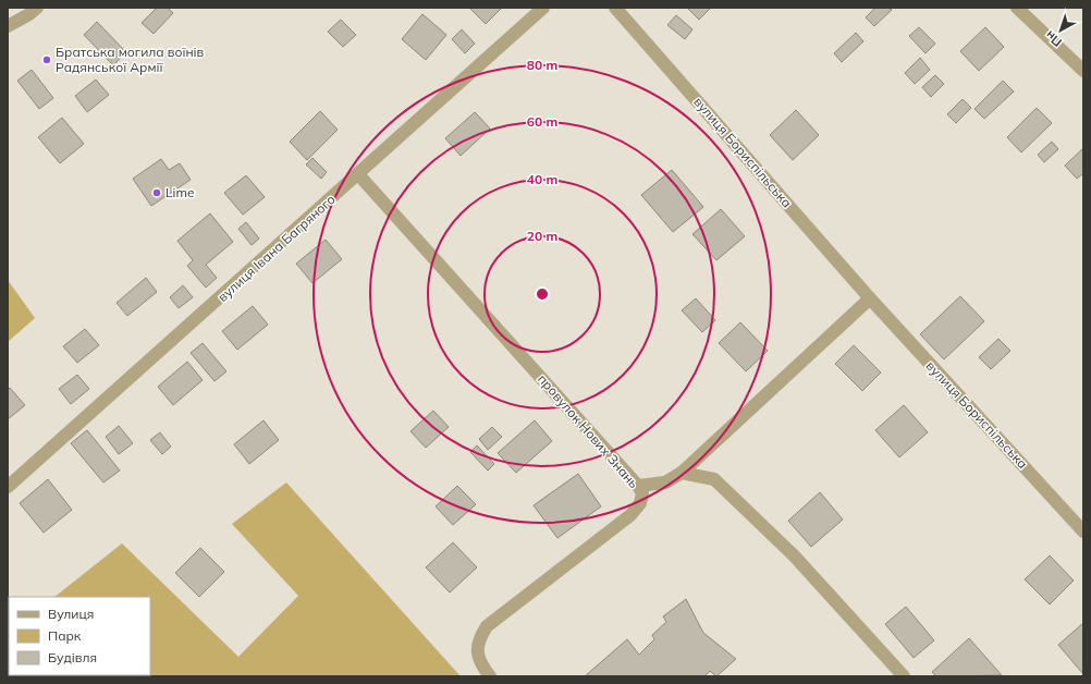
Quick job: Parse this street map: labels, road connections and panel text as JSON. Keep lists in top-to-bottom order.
{
  "streets": {
    "street": ["вулиця Бориспільська", "вулиця Івана Багряного", "провулок Нових Знань"]
  },
  "crossings": [
    ["вулиця Івана Багряного", "провулок Нових Знань"]
  ],
  "places": ["Братська могила воїнів Радянської Армії", "Lime"],
  "legend": ["Вулиця", "Парк", "Будівля"],
  "north": "bottom left",
  "rings": [
    "80 m",
    "60 m",
    "40 m",
    "20 m"
  ]
}
